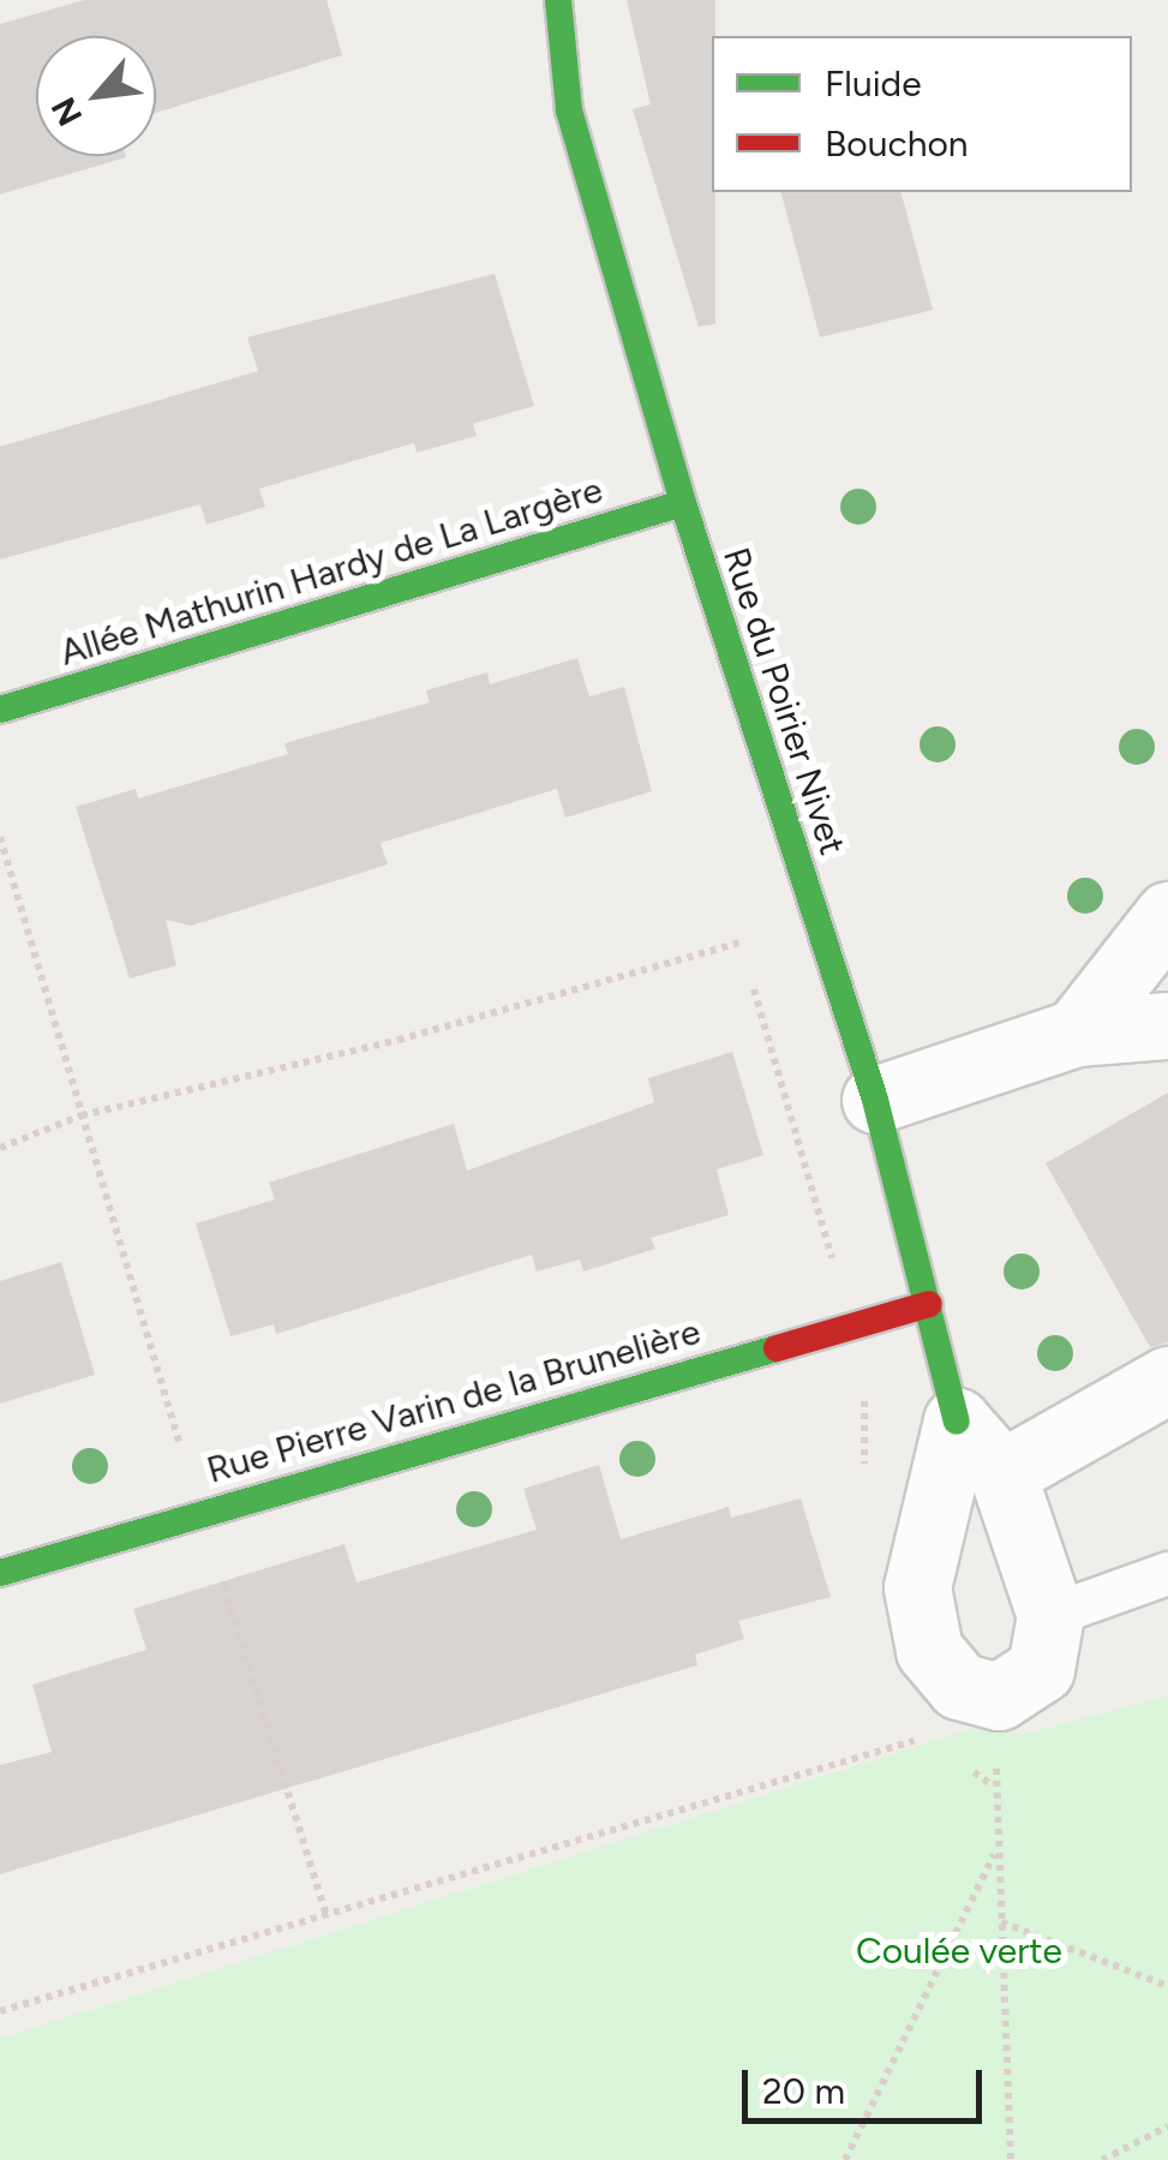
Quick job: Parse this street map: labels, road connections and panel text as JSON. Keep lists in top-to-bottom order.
{
  "streets": {
    "street": ["Allée Mathurin Hardy de La Largère", "Rue du Poirier Nivet", "Rue Pierre Varin de la Brunelière"]
  },
  "crossings": [
    ["Allée Mathurin Hardy de La Largère", "Rue du Poirier Nivet"],
    ["Rue du Poirier Nivet", "Rue Pierre Varin de la Brunelière"]
  ],
  "parks": ["Coulée verte"],
  "legend": ["Fluide", "Bouchon"],
  "scale_bar": "20 m",
  "north": "bottom left"
}
